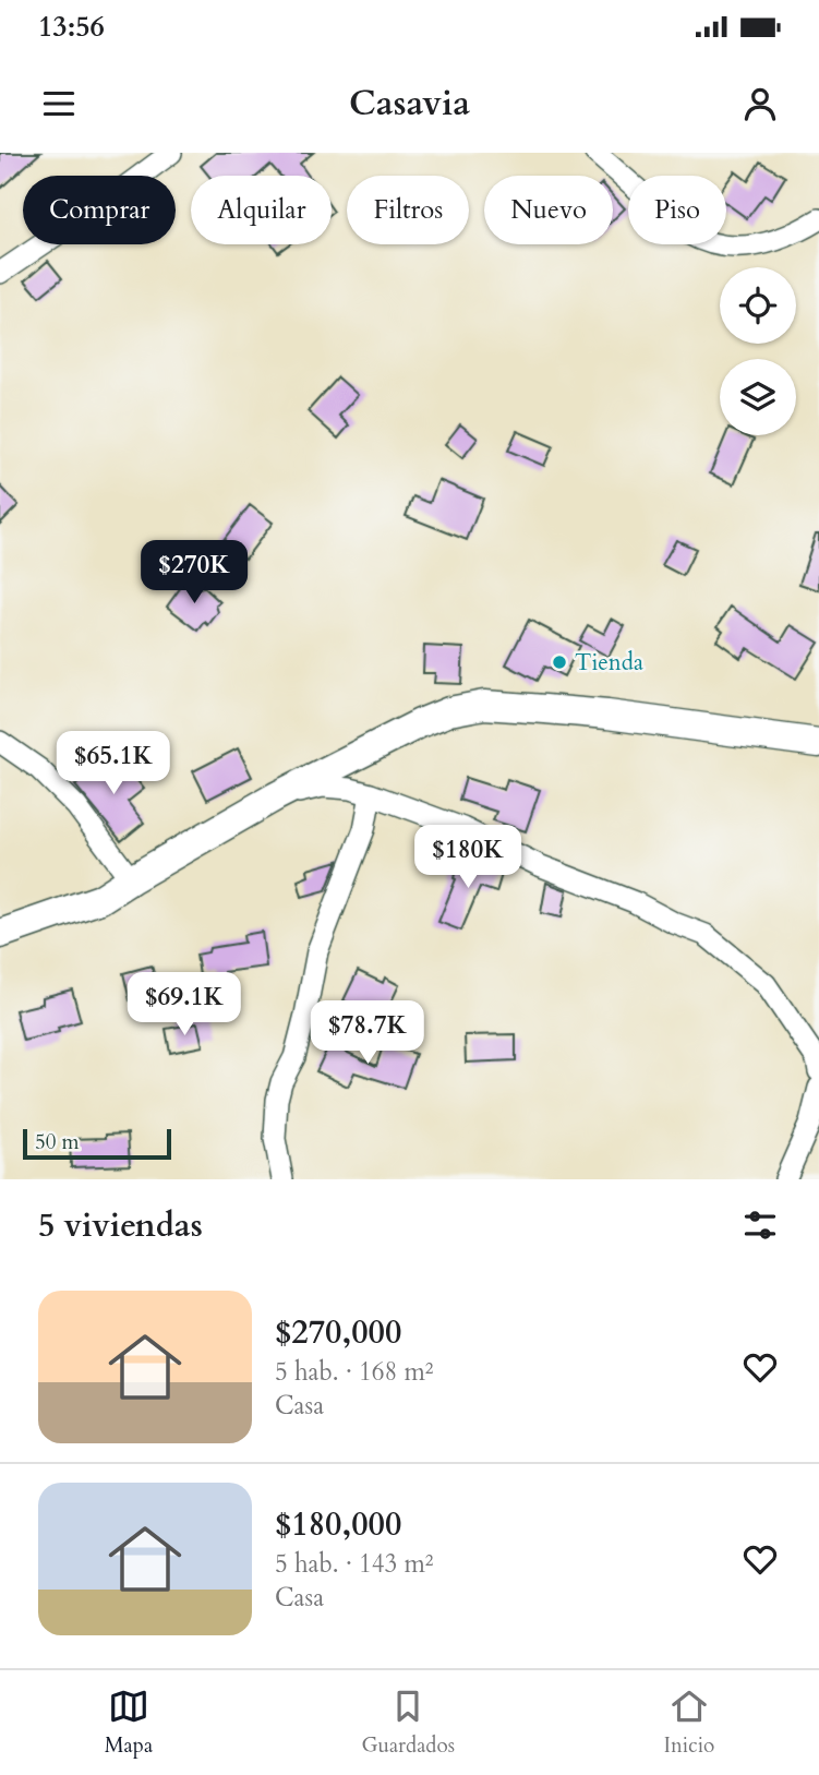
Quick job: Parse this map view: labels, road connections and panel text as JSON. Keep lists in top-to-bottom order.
{
  "places": ["Tienda"],
  "scale_bar": "50 m",
  "page": {
    "status": "13:56",
    "header": "Casavia",
    "chip": [
      "Comprar",
      "Alquilar",
      "Filtros",
      "Nuevo",
      "Piso"
    ],
    "price": [
      "$270K",
      "$65.1K",
      "$180K",
      "$69.1K",
      "$78.7K"
    ],
    "scale": "50 m",
    "heading": "5 viviendas",
    "list": [
      {
        "name": "$270,000",
        "note": "5 hab. · 168 m² · Casa"
      },
      {
        "name": "$180,000",
        "note": "5 hab. · 143 m² · Casa"
      }
    ],
    "tabs": ["Mapa", "Guardados", "Inicio"]
  }
}
